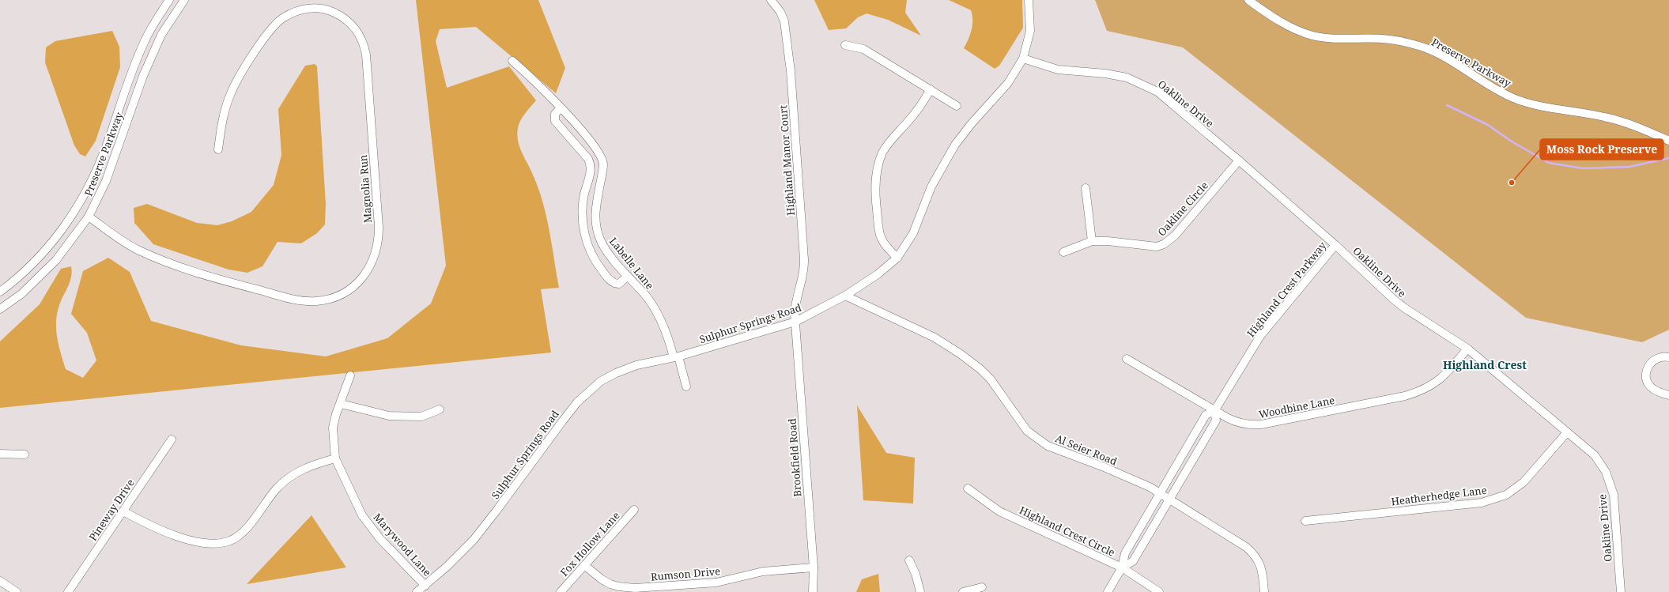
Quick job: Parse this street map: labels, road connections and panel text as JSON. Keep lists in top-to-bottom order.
{
  "streets": {
    "street": [
      "Preserve Parkway",
      "Oakline Drive",
      "Highland Manor Court",
      "Magnolia Run",
      "Oakline Circle",
      "Labelle Lane",
      "Highland Crest Parkway",
      "Sulphur Springs Road",
      "Woodbine Lane",
      "Al Seier Road",
      "Brookfield Road",
      "Heatherhedge Lane",
      "Pineway Drive",
      "Highland Crest Circle",
      "Fox Hollow Lane",
      "Marywood Lane",
      "Rumson Drive"
    ]
  },
  "crossings": [
    ["Preserve Parkway", "Magnolia Run"],
    ["Oakline Drive", "Oakline Circle"],
    ["Oakline Drive", "Highland Crest Parkway"],
    ["Oakline Drive", "Sulphur Springs Road"],
    ["Oakline Drive", "Woodbine Lane"],
    ["Oakline Drive", "Heatherhedge Lane"],
    ["Highland Manor Court", "Sulphur Springs Road"],
    ["Highland Manor Court", "Brookfield Road"],
    ["Labelle Lane", "Sulphur Springs Road"],
    ["Highland Crest Parkway", "Woodbine Lane"],
    ["Highland Crest Parkway", "Al Seier Road"],
    ["Highland Crest Parkway", "Highland Crest Circle"],
    ["Sulphur Springs Road", "Al Seier Road"],
    ["Sulphur Springs Road", "Brookfield Road"],
    ["Sulphur Springs Road", "Marywood Lane"],
    ["Brookfield Road", "Rumson Drive"],
    ["Fox Hollow Lane", "Rumson Drive"]
  ],
  "districts": ["Highland Crest"],
  "places": ["Moss Rock Preserve"]
}
